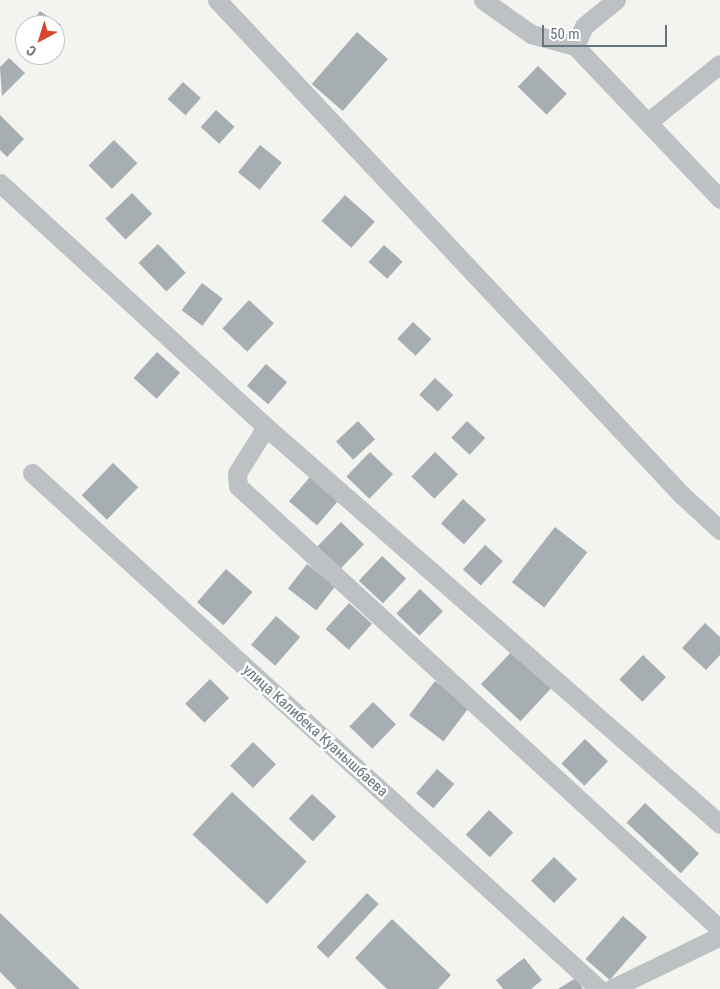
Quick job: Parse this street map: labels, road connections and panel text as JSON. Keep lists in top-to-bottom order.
{
  "streets": {
    "street": ["улица Калибека Куанышбаева"]
  },
  "scale_bar": "50 m",
  "north": "bottom left"
}
